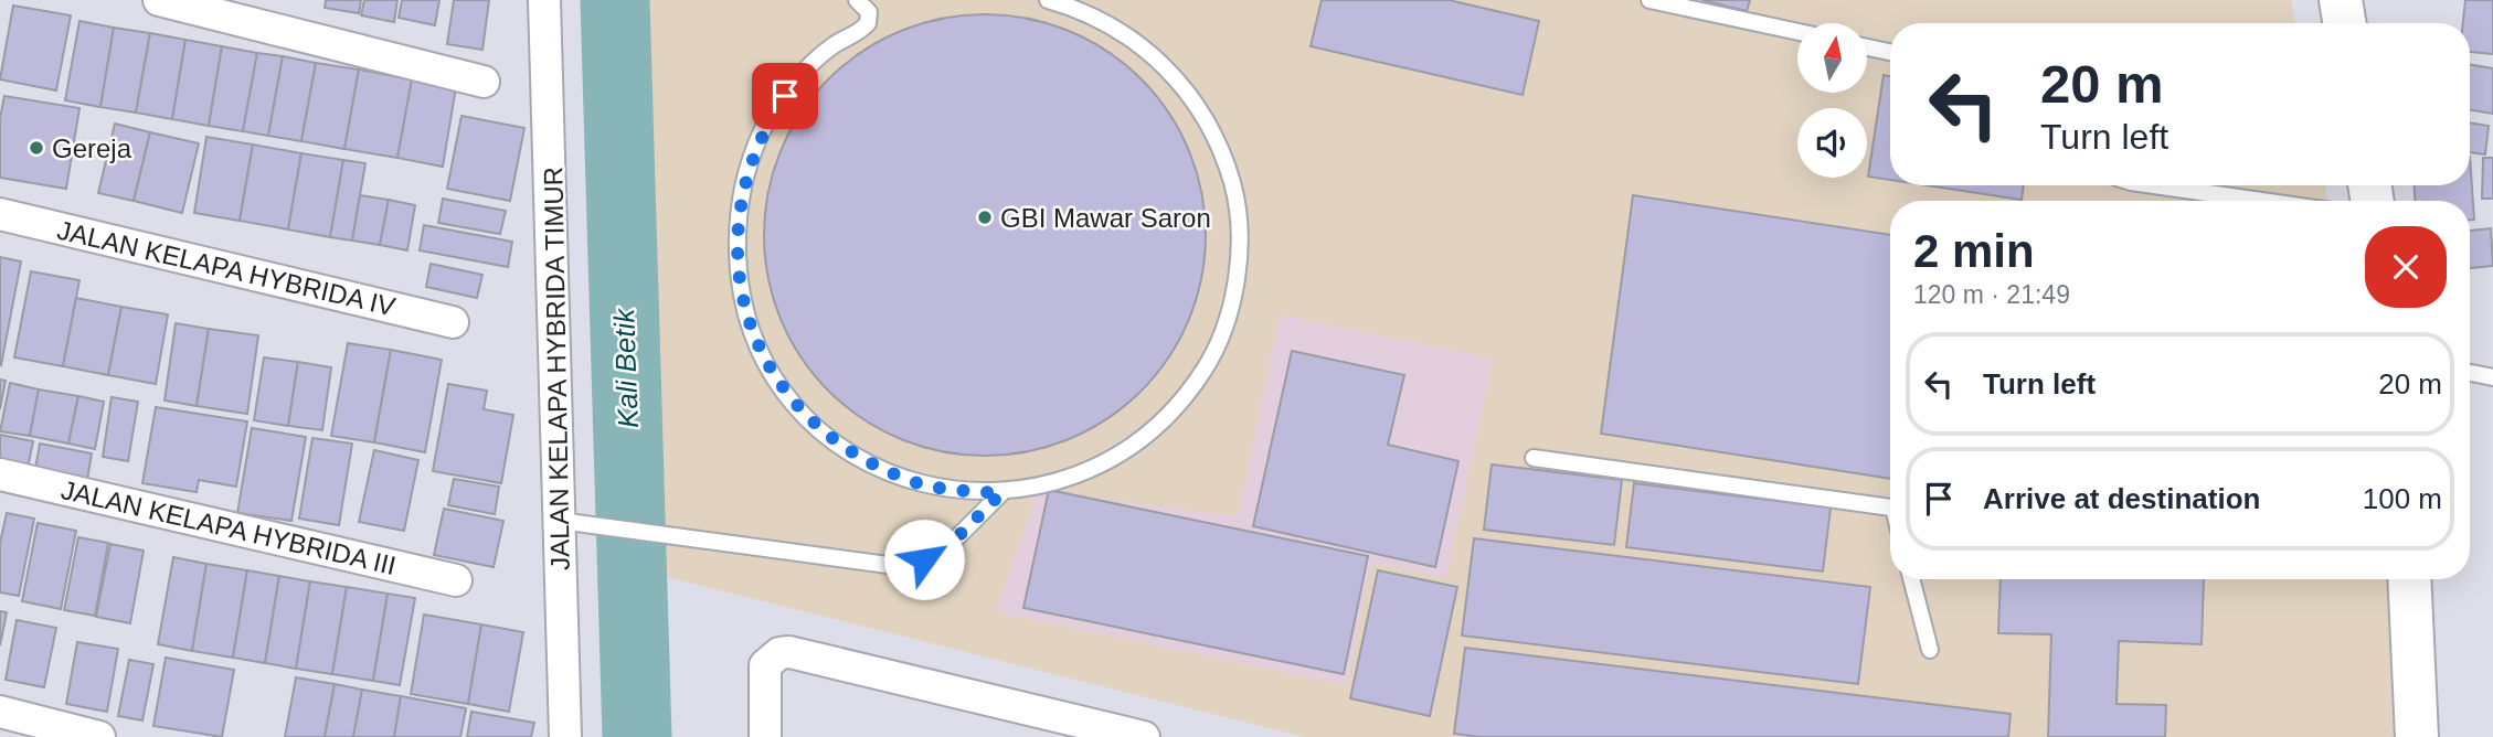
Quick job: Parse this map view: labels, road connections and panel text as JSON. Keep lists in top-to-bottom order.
{
  "streets": {
    "street": ["JALAN KELAPA HYBRIDA IV", "JALAN KELAPA HYBRIDA TIMUR", "JALAN KELAPA HYBRIDA III"]
  },
  "water": ["Kali Betik"],
  "places": ["Gereja", "GBI Mawar Saron"],
  "north": "top",
  "page": {
    "turn": ["20 m", "Turn left"],
    "heading": ["2 min", "120 m · 21:49"],
    "list": [
      {
        "name": "Turn left",
        "value": "20 m"
      },
      {
        "name": "Arrive at destination",
        "value": "100 m"
      }
    ]
  }
}
